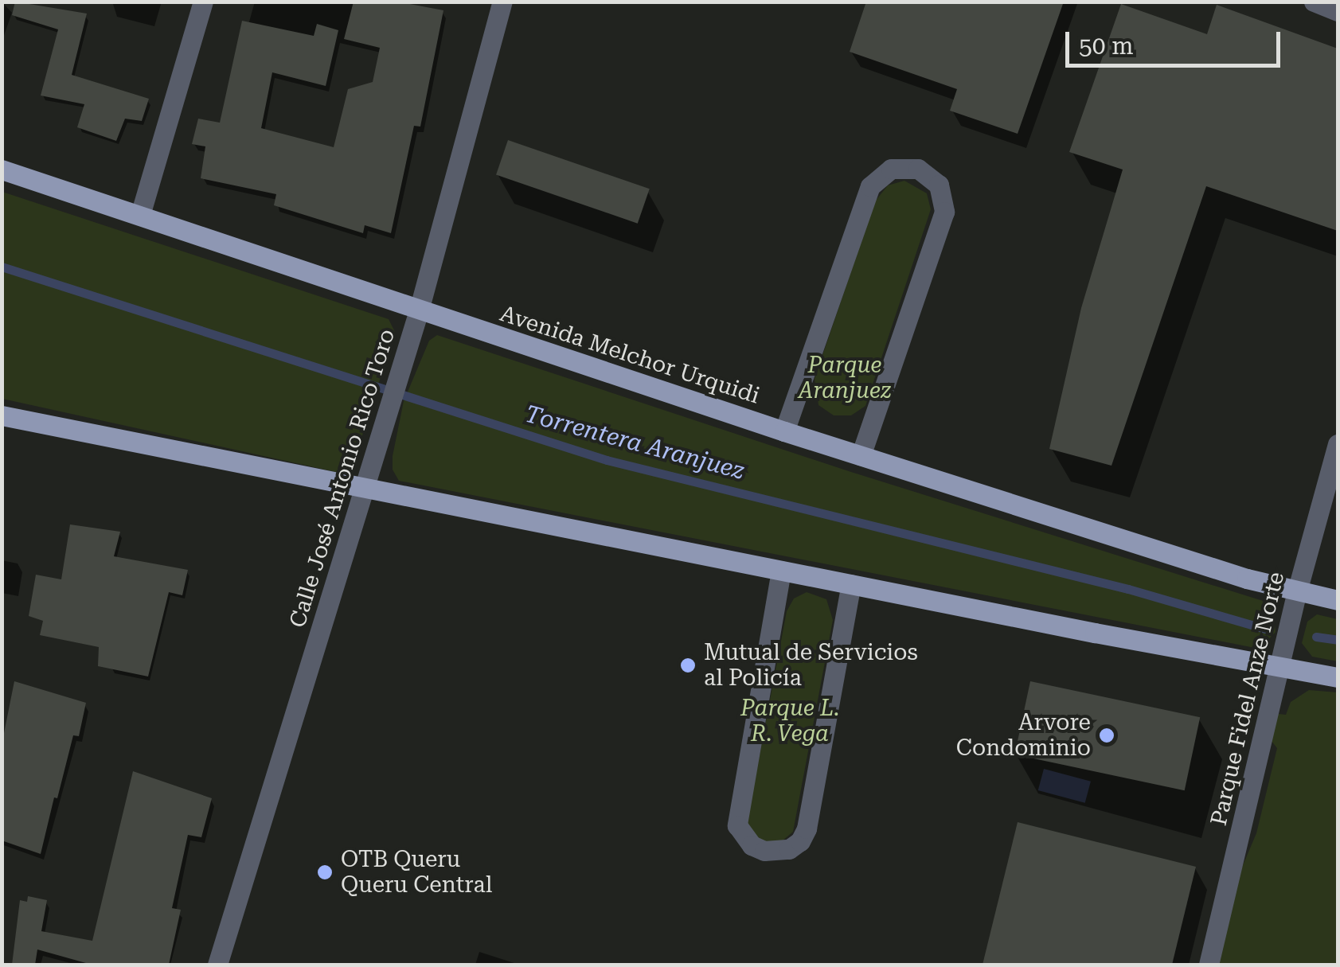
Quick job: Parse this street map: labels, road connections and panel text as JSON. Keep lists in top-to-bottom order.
{
  "streets": {
    "main road": ["Avenida Melchor Urquidi"],
    "street": ["Calle José Antonio Rico Toro", "Parque Fidel Anze Norte"]
  },
  "crossings": [
    ["Avenida Melchor Urquidi", "Calle José Antonio Rico Toro"],
    ["Avenida Melchor Urquidi", "Parque Fidel Anze Norte"]
  ],
  "water": ["Torrentera Aranjuez"],
  "parks": ["Parque Aranjuez", "Parque L. R. Vega"],
  "places": ["Mutual de Servicios al Policía", "Arvore Condominio", "OTB Queru Queru Central"],
  "scale_bar": "50 m"
}
